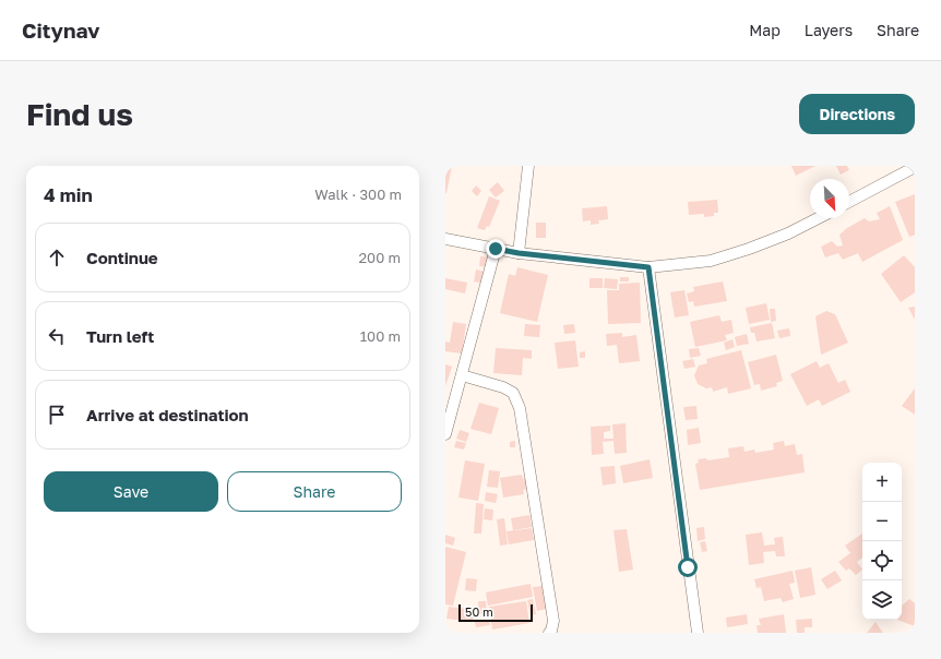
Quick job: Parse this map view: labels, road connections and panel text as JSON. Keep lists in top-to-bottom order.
{
  "scale_bar": "50 m",
  "north": "bottom right",
  "page": {
    "header": "Citynav",
    "nav": ["Map", "Layers", "Share"],
    "buttons": [
      "Directions",
      ["Save", "Share"]
    ],
    "title": "Find us",
    "heading": ["4 min", "Walk · 300 m"],
    "list": [
      ["Continue", "200 m"],
      ["Turn left", "100 m"],
      "Arrive at destination"
    ],
    "map_buttons": ["+", "−"],
    "scale": "50 m"
  }
}
